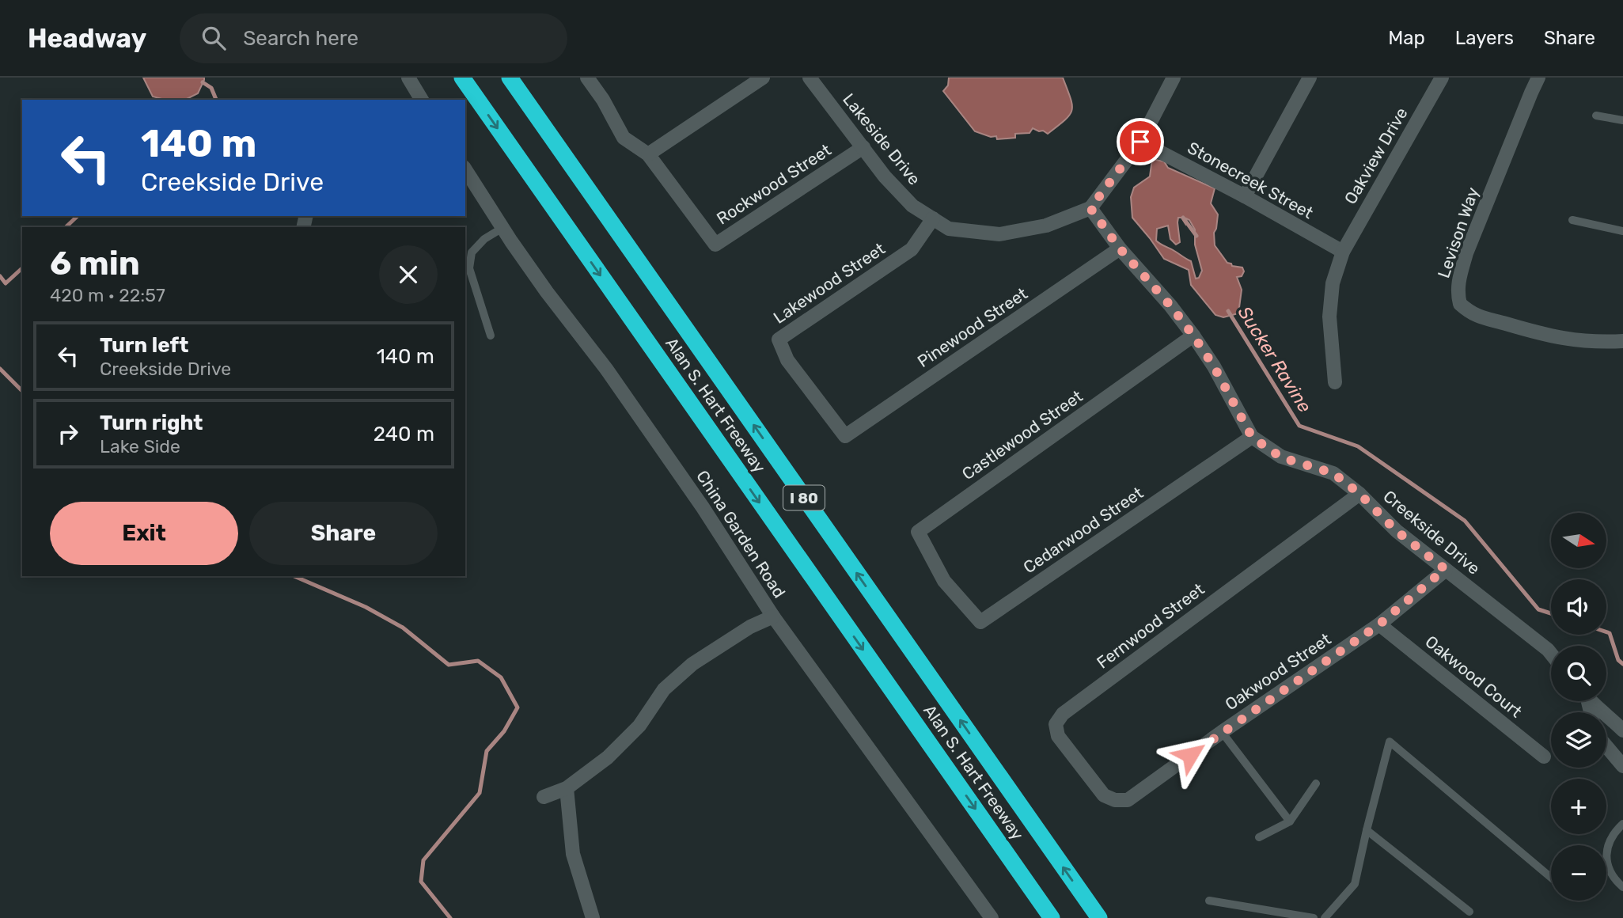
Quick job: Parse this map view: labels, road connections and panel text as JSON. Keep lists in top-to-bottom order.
{
  "streets": {
    "highway": ["Alan S. Hart Freeway", "I 80"],
    "street": [
      "Lakeside Drive",
      "Oakview Drive",
      "Stonecreek Street",
      "Rockwood Street",
      "Levison Way",
      "Lakewood Street",
      "Pinewood Street",
      "Castlewood Street",
      "Cedarwood Street",
      "Creekside Drive",
      "China Garden Road",
      "Fernwood Street",
      "Oakwood Street",
      "Oakwood Court"
    ]
  },
  "crossings": [
    ["Lakeside Drive", "Rockwood Street"],
    ["Lakeside Drive", "Lakewood Street"],
    ["Lakeside Drive", "Creekside Drive"],
    ["Oakview Drive", "Stonecreek Street"],
    ["Lakewood Street", "Pinewood Street"],
    ["Pinewood Street", "Creekside Drive"],
    ["Castlewood Street", "Cedarwood Street"],
    ["Castlewood Street", "Creekside Drive"],
    ["Cedarwood Street", "Creekside Drive"],
    ["Creekside Drive", "Fernwood Street"],
    ["Creekside Drive", "Oakwood Street"],
    ["Fernwood Street", "Oakwood Street"],
    ["Oakwood Street", "Oakwood Court"]
  ],
  "water": ["Sucker Ravine"],
  "north": "right",
  "page": {
    "header": "Headway",
    "search": "Search here",
    "nav": ["Map", "Layers", "Share"],
    "turn": ["140 m", "Creekside Drive"],
    "heading": ["6 min", "420 m · 22:57"],
    "list": [
      {
        "name": "Turn left",
        "note": "Creekside Drive",
        "value": "140 m"
      },
      {
        "name": "Turn right",
        "note": "Lake Side",
        "value": "240 m"
      }
    ],
    "buttons": ["Exit", "Share"],
    "map_buttons": ["+", "−"]
  }
}
